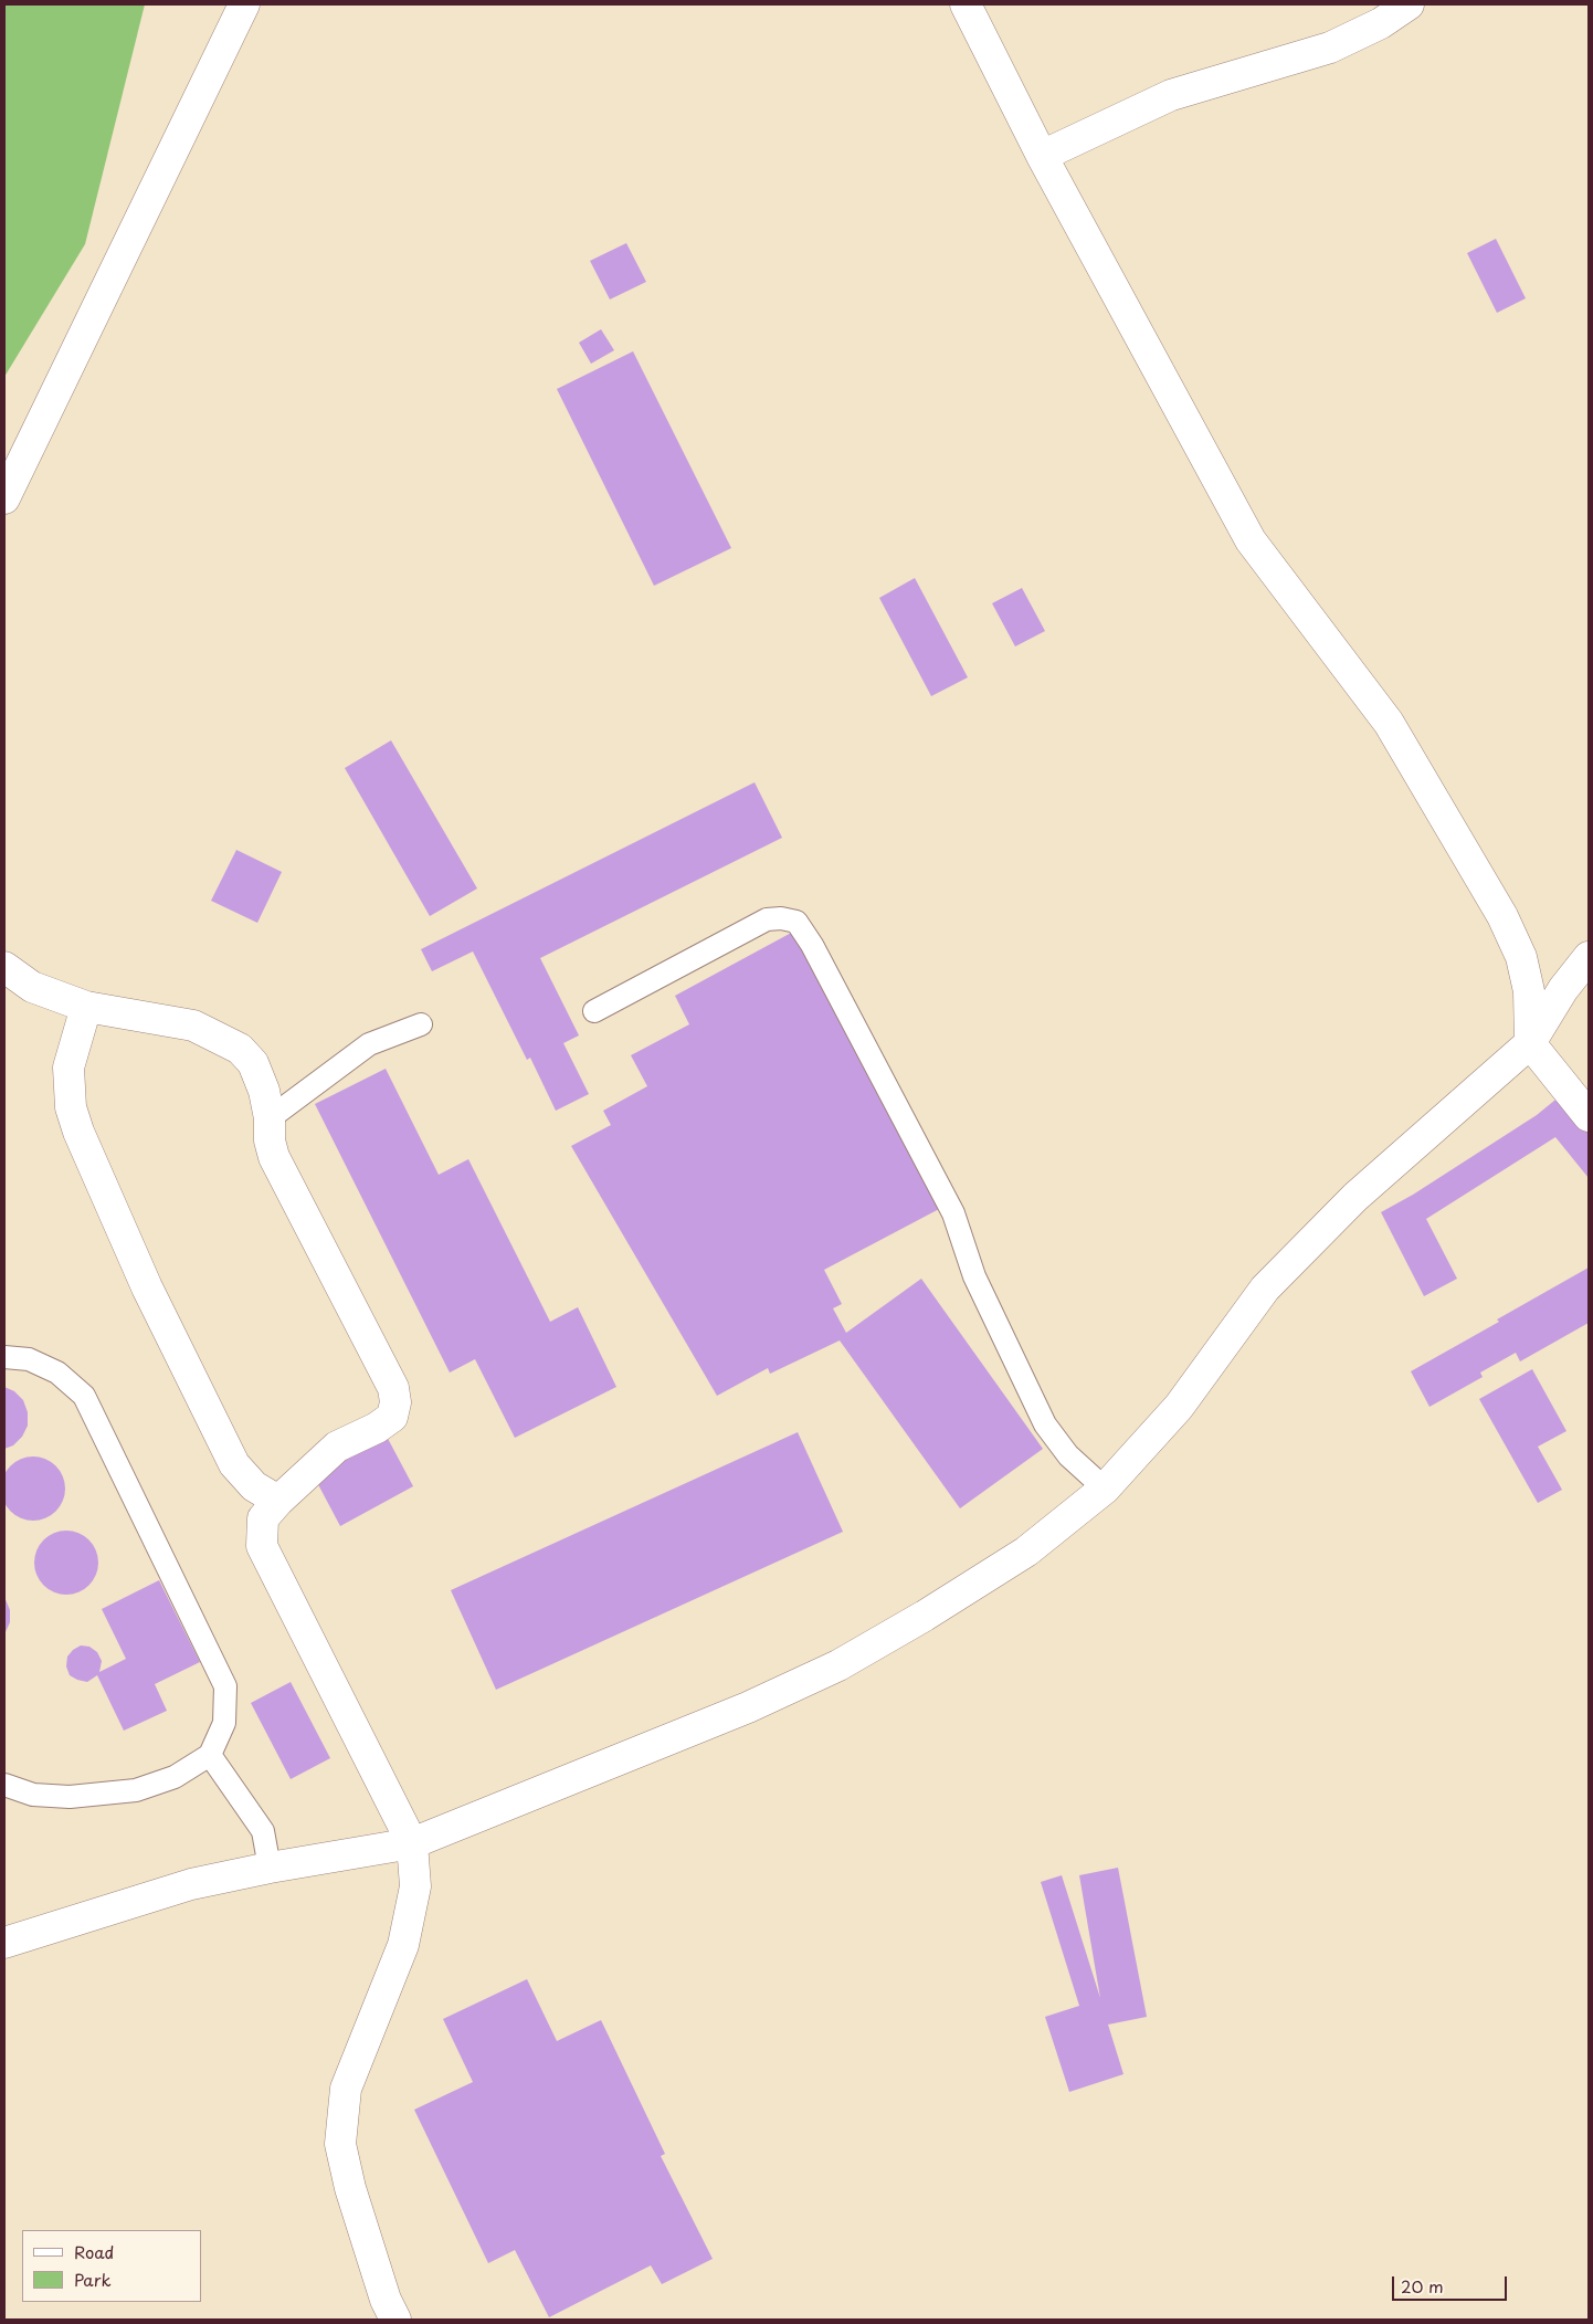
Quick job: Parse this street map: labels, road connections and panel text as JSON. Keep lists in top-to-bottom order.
{
  "legend": ["Road", "Park"],
  "scale_bar": "20 m"
}
